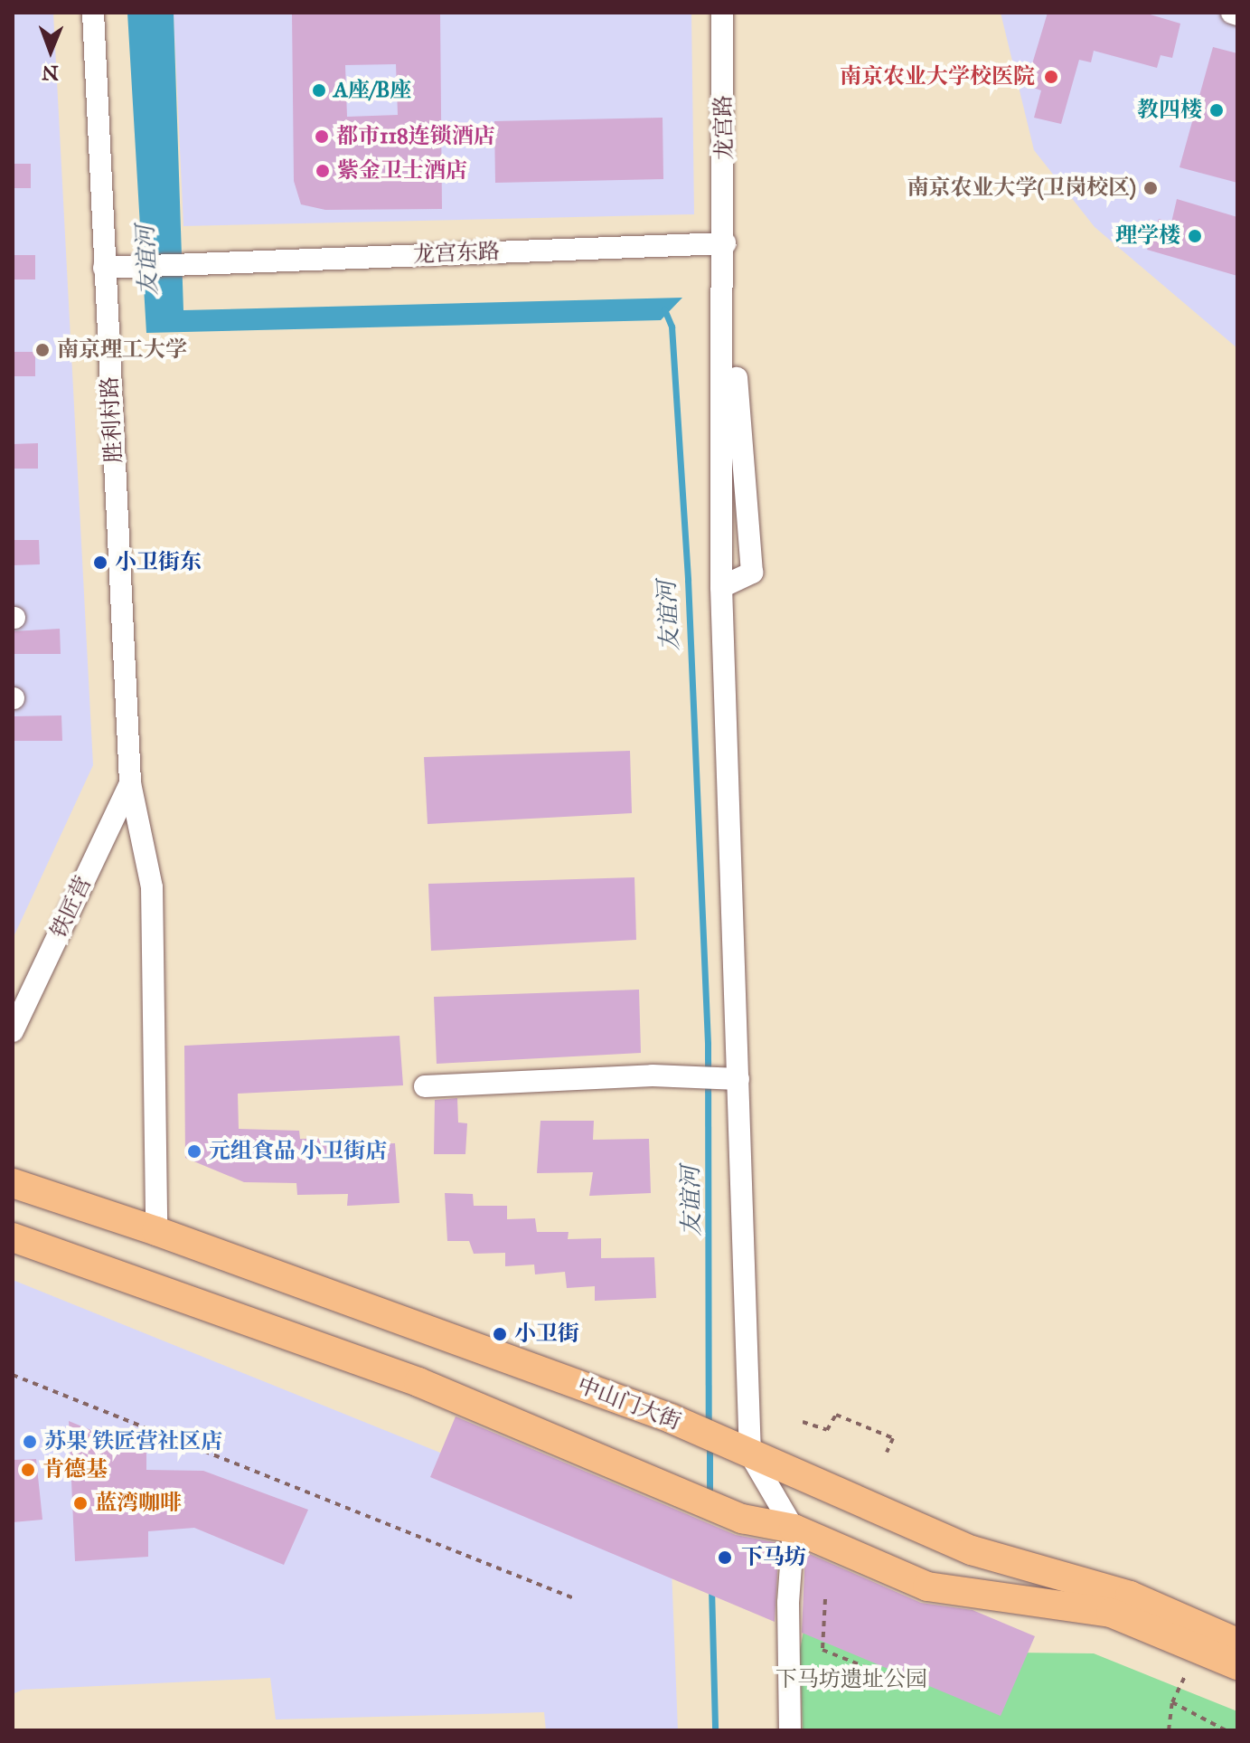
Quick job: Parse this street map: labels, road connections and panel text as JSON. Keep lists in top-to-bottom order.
{
  "streets": {
    "main road": ["中山门大街"],
    "street": [
      "龙宫路",
      "龙宫东路",
      "胜利村路",
      "铁匠营"
    ]
  },
  "crossings": [
    ["龙宫路", "龙宫东路"],
    ["龙宫东路", "胜利村路"],
    ["胜利村路", "铁匠营"],
    ["胜利村路", "中山门大街"]
  ],
  "water": ["友谊河"],
  "parks": ["下马坊遗址公园"],
  "places": [
    "南京农业大学校医院",
    "A座/B座",
    "教四楼",
    "都市118连锁酒店",
    "紫金卫士酒店",
    "南京农业大学(卫岗校区)",
    "理学楼",
    "南京理工大学",
    "小卫街东",
    "元组食品 小卫街店",
    "小卫街",
    "苏果 铁匠营社区店",
    "肯德基",
    "蓝湾咖啡",
    "下马坊"
  ],
  "north": "bottom"
}
